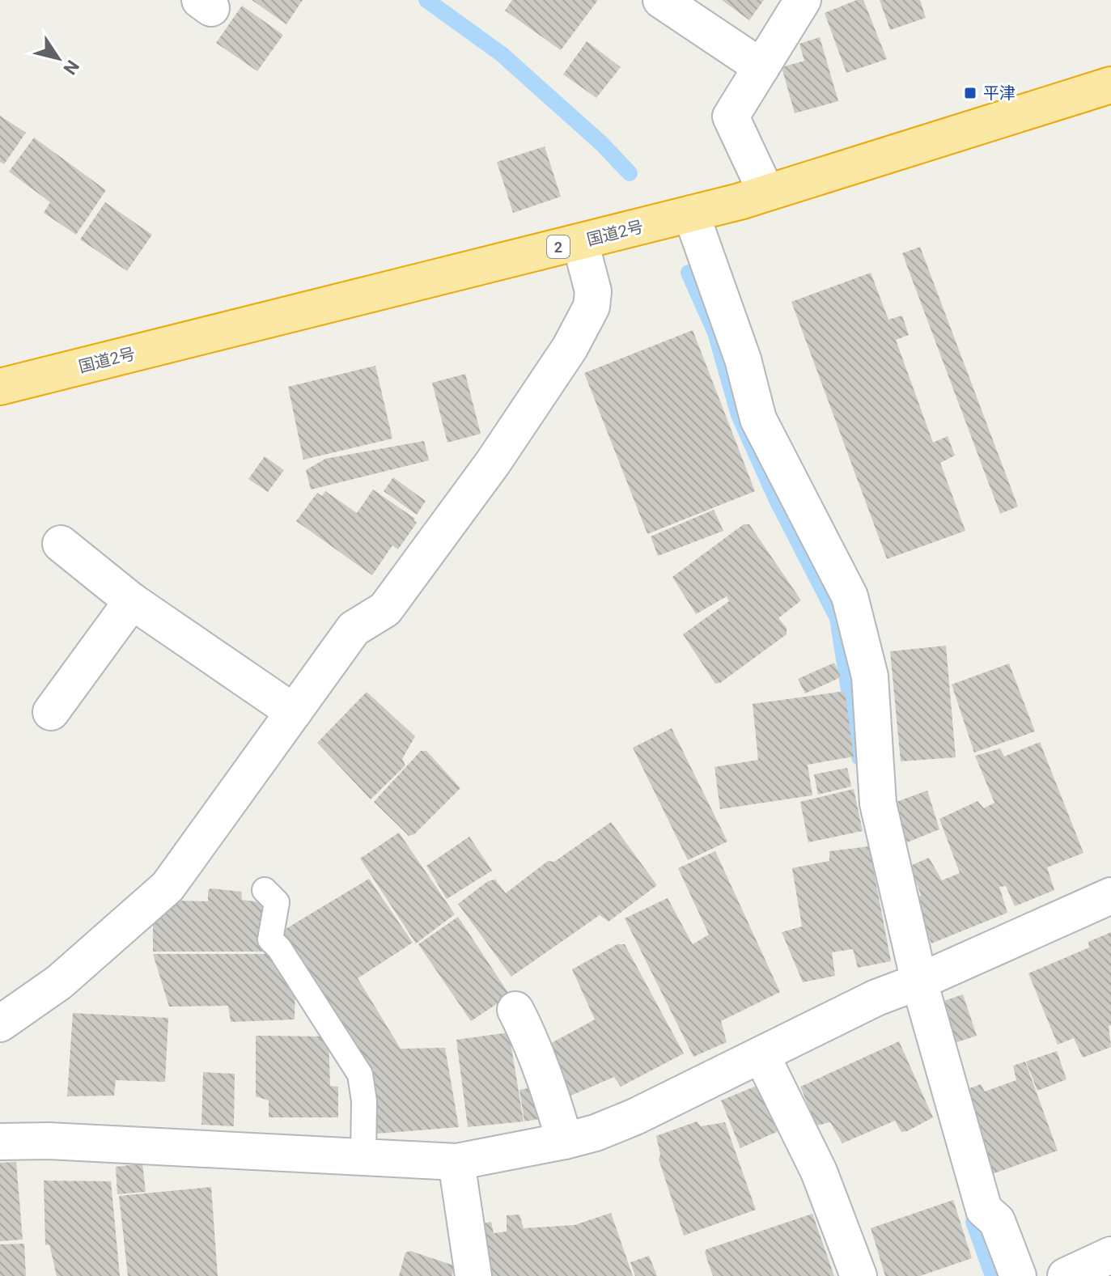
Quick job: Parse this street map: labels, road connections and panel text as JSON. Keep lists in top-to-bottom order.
{
  "streets": {
    "highway": ["国道2号", "2"]
  },
  "places": {
    "transit": ["平津"]
  },
  "north": "bottom right"
}
